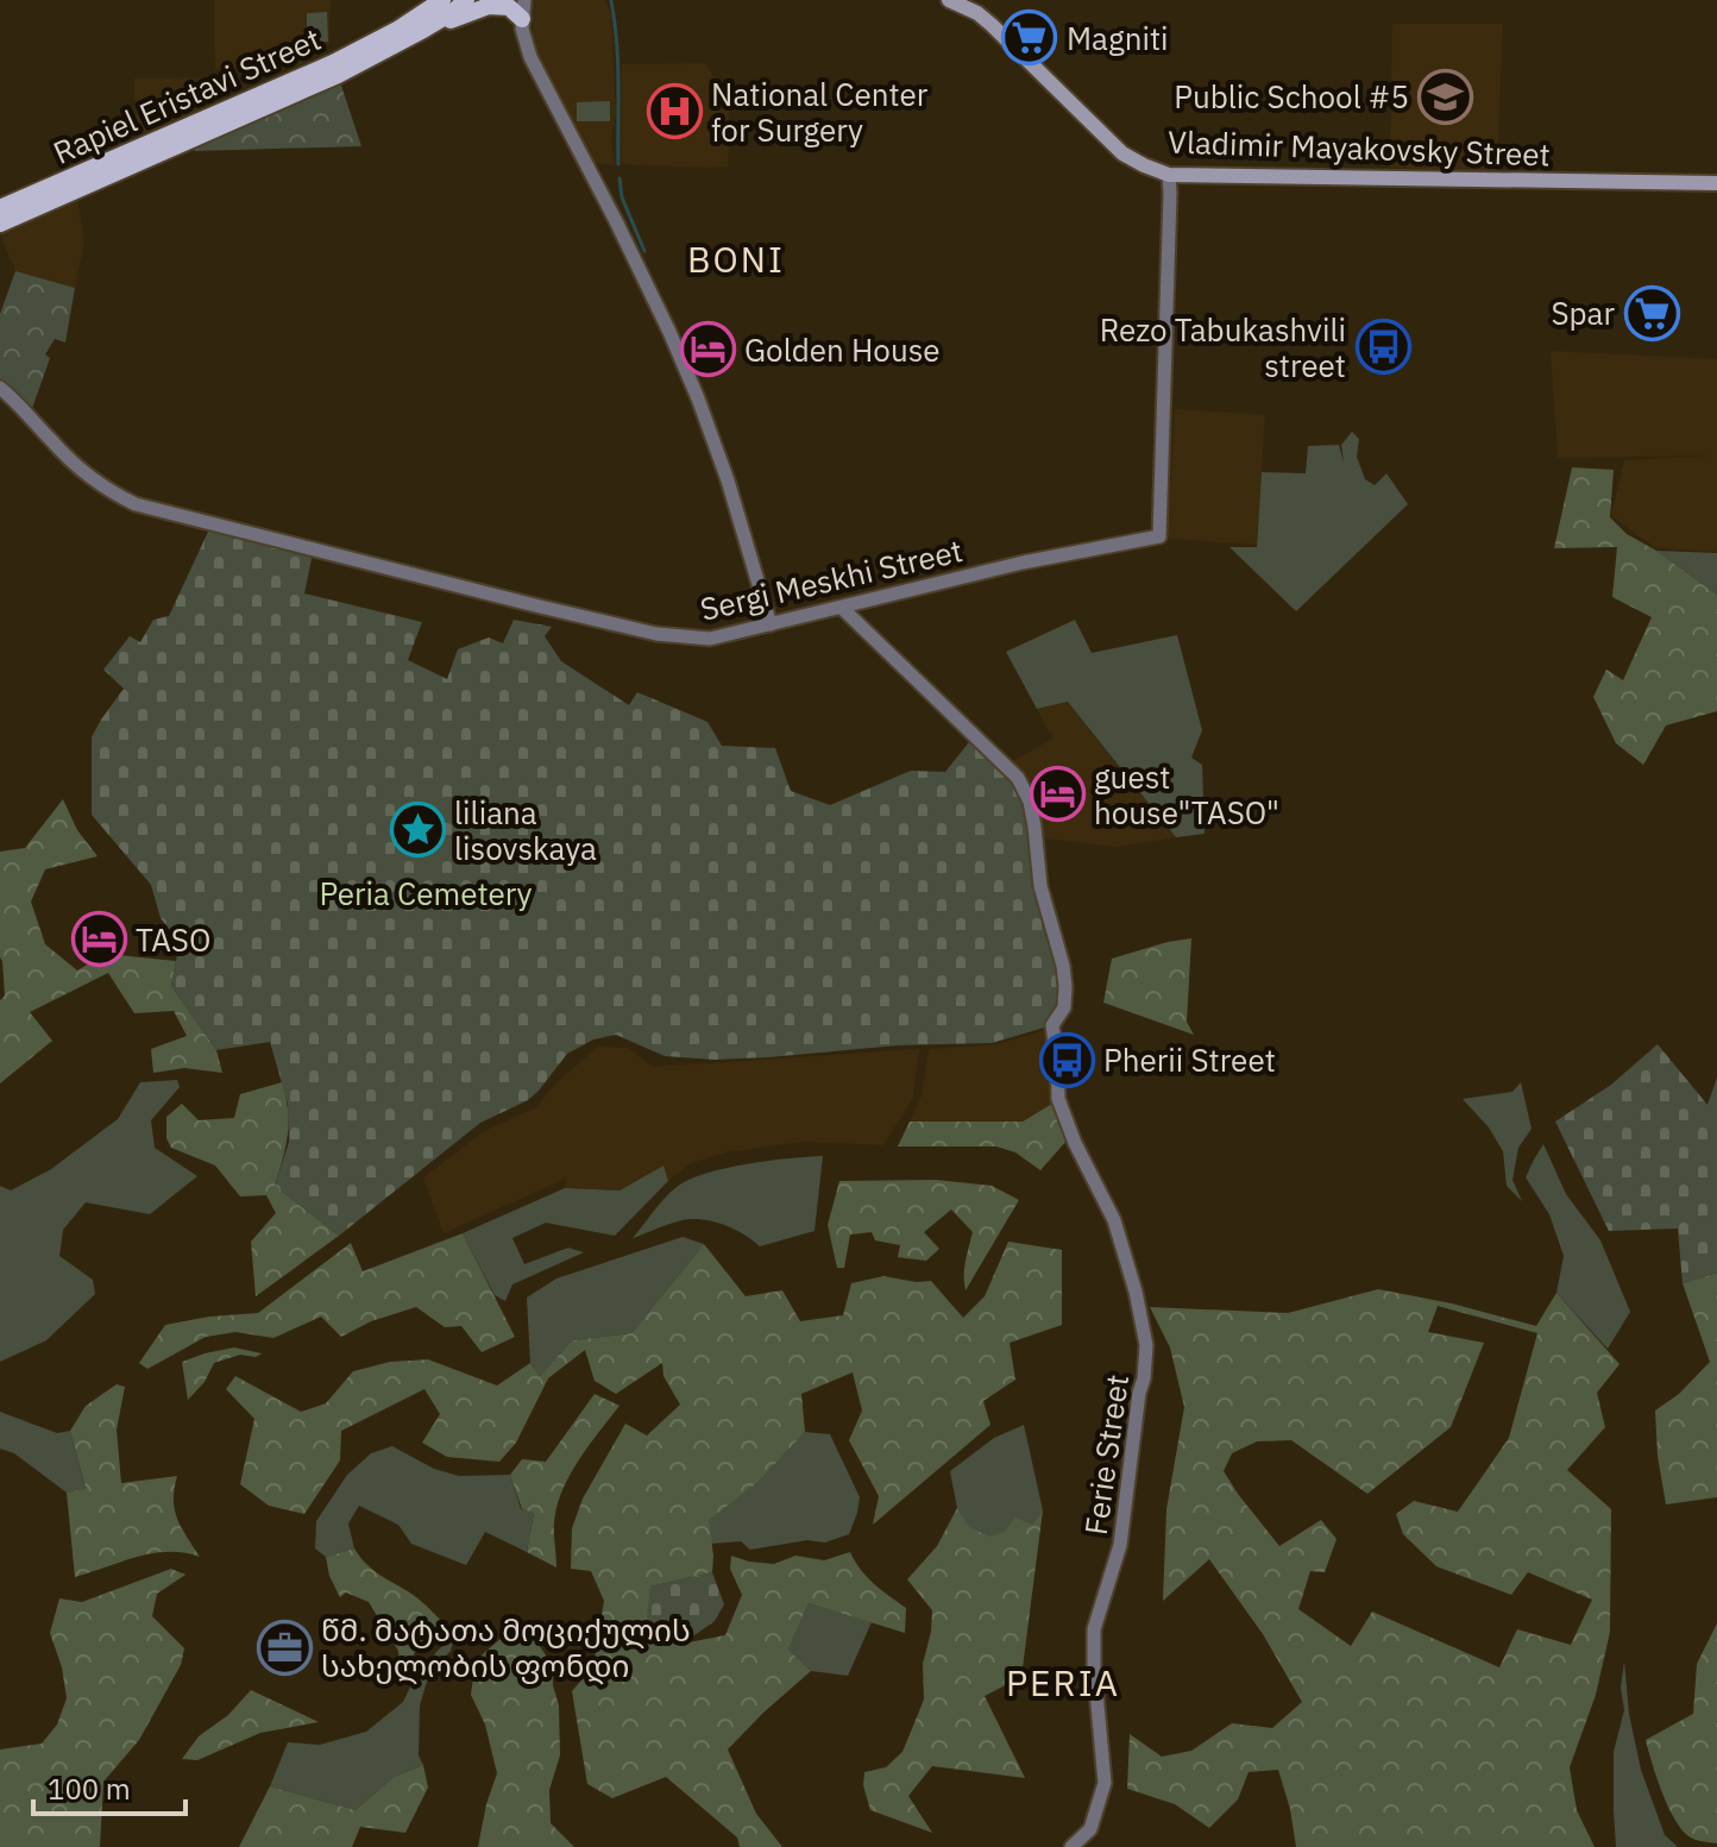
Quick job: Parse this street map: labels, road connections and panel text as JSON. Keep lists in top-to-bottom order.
{
  "streets": {
    "main road": ["Rapiel Eristavi Street", "Vladimir Mayakovsky Street"],
    "street": ["Sergi Meskhi Street", "Ferie Street"]
  },
  "crossings": [
    ["Vladimir Mayakovsky Street", "Sergi Meskhi Street"],
    ["Sergi Meskhi Street", "Ferie Street"]
  ],
  "districts": ["BONI", "PERIA"],
  "parks": ["Peria Cemetery"],
  "places": {
    "supermarket": ["Magniti", "Spar"],
    "school or university": ["Public School #5"],
    "hospital": ["National Center for Surgery"],
    "bus stop": ["Rezo Tabukashvili street", "Pherii Street"],
    "hotel": ["Golden House", "guest house\"TASO\"", "TASO"],
    "place": ["liliana lisovskaya"],
    "office": ["წმ. მატათა მოციქულის სახელობის ფონდი"]
  },
  "scale_bar": "100 m"
}
